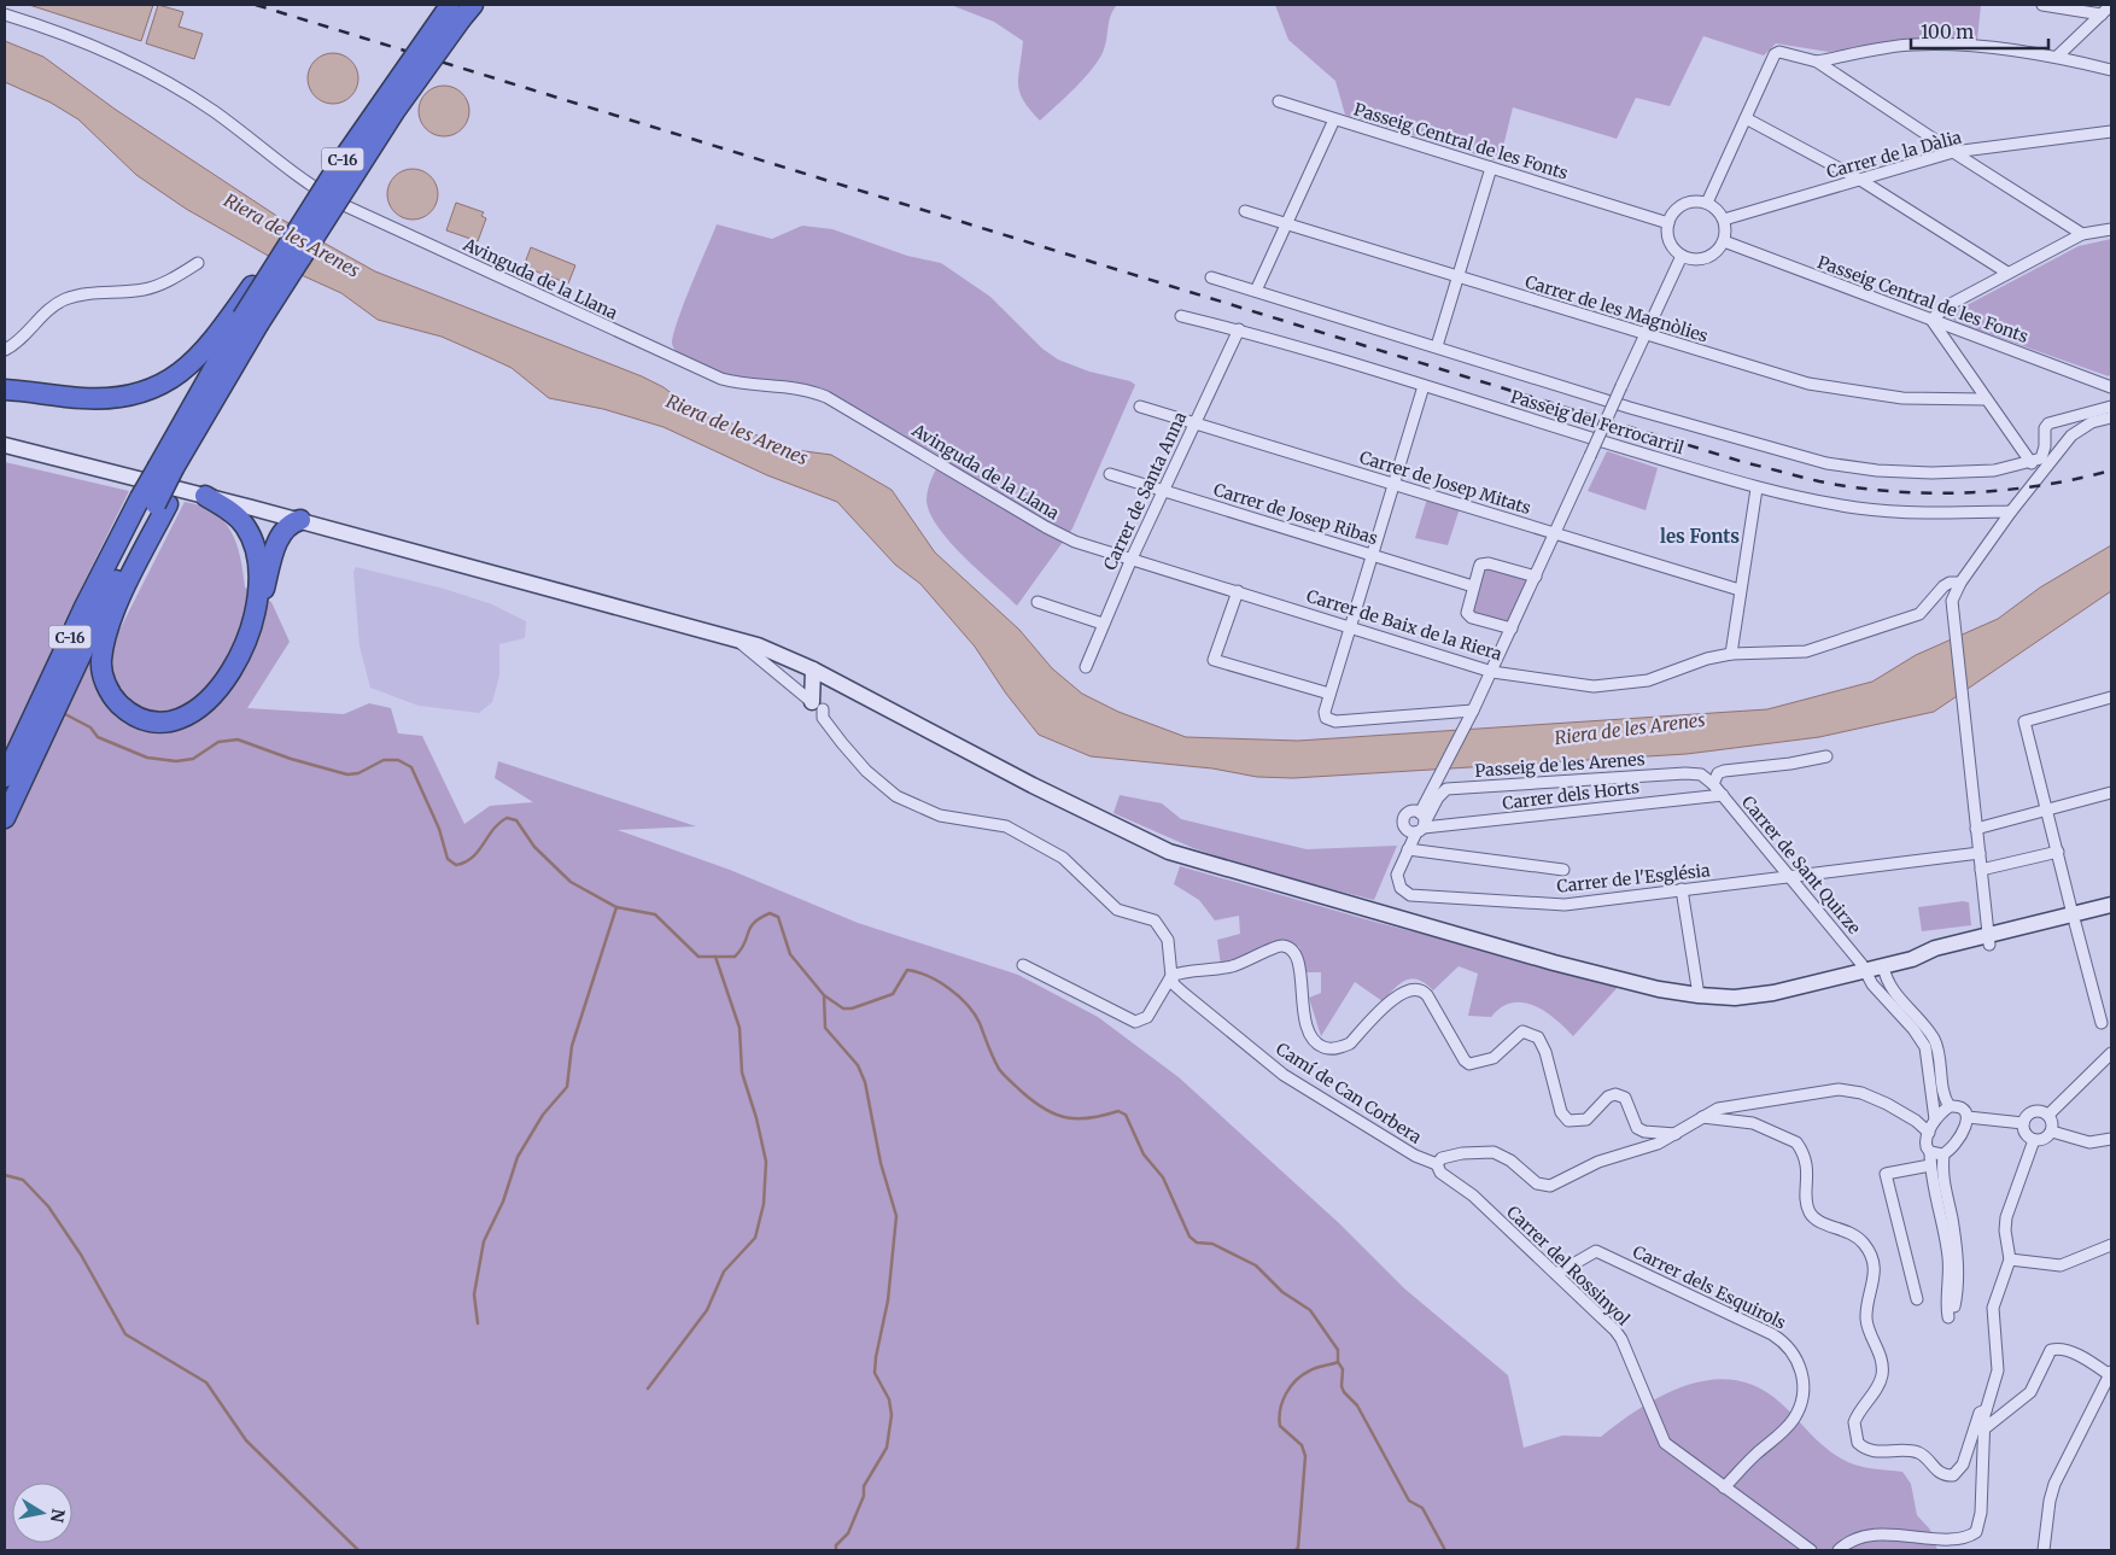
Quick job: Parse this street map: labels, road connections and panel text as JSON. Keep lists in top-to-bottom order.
{
  "streets": {
    "highway": ["C-16"],
    "street": [
      "Passeig Central de les Fonts",
      "Carrer de la Dàlia",
      "Avinguda de la Llana",
      "Carrer de les Magnòlies",
      "Passeig del Ferrocarril",
      "Carrer de Josep Mitats",
      "Carrer de Santa Anna",
      "Carrer de Josep Ribas",
      "Carrer de Baix de la Riera",
      "Passeig de les Arenes",
      "Carrer dels Horts",
      "Carrer de Sant Quirze",
      "Carrer de l'Església",
      "Camí de Can Corbera",
      "Carrer del Rossinyol",
      "Carrer dels Esquirols"
    ]
  },
  "crossings": [
    ["Passeig Central de les Fonts", "Carrer de la Dàlia"],
    ["Avinguda de la Llana", "Carrer de Baix de la Riera"],
    ["Passeig del Ferrocarril", "Carrer de Santa Anna"],
    ["Carrer de Josep Mitats", "Carrer de Santa Anna"],
    ["Carrer de Santa Anna", "Carrer de Josep Ribas"],
    ["Carrer de Santa Anna", "Carrer de Baix de la Riera"],
    ["Passeig de les Arenes", "Carrer dels Horts"],
    ["Passeig de les Arenes", "Carrer de Sant Quirze"],
    ["Passeig de les Arenes", "Carrer de l'Església"],
    ["Carrer dels Horts", "Carrer de Sant Quirze"],
    ["Carrer dels Horts", "Carrer de l'Església"],
    ["Carrer de Sant Quirze", "Carrer de l'Església"],
    ["Camí de Can Corbera", "Carrer del Rossinyol"],
    ["Carrer del Rossinyol", "Carrer dels Esquirols"]
  ],
  "districts": ["les Fonts"],
  "water": ["Riera de les Arenes"],
  "scale_bar": "100 m",
  "north": "right"
}
